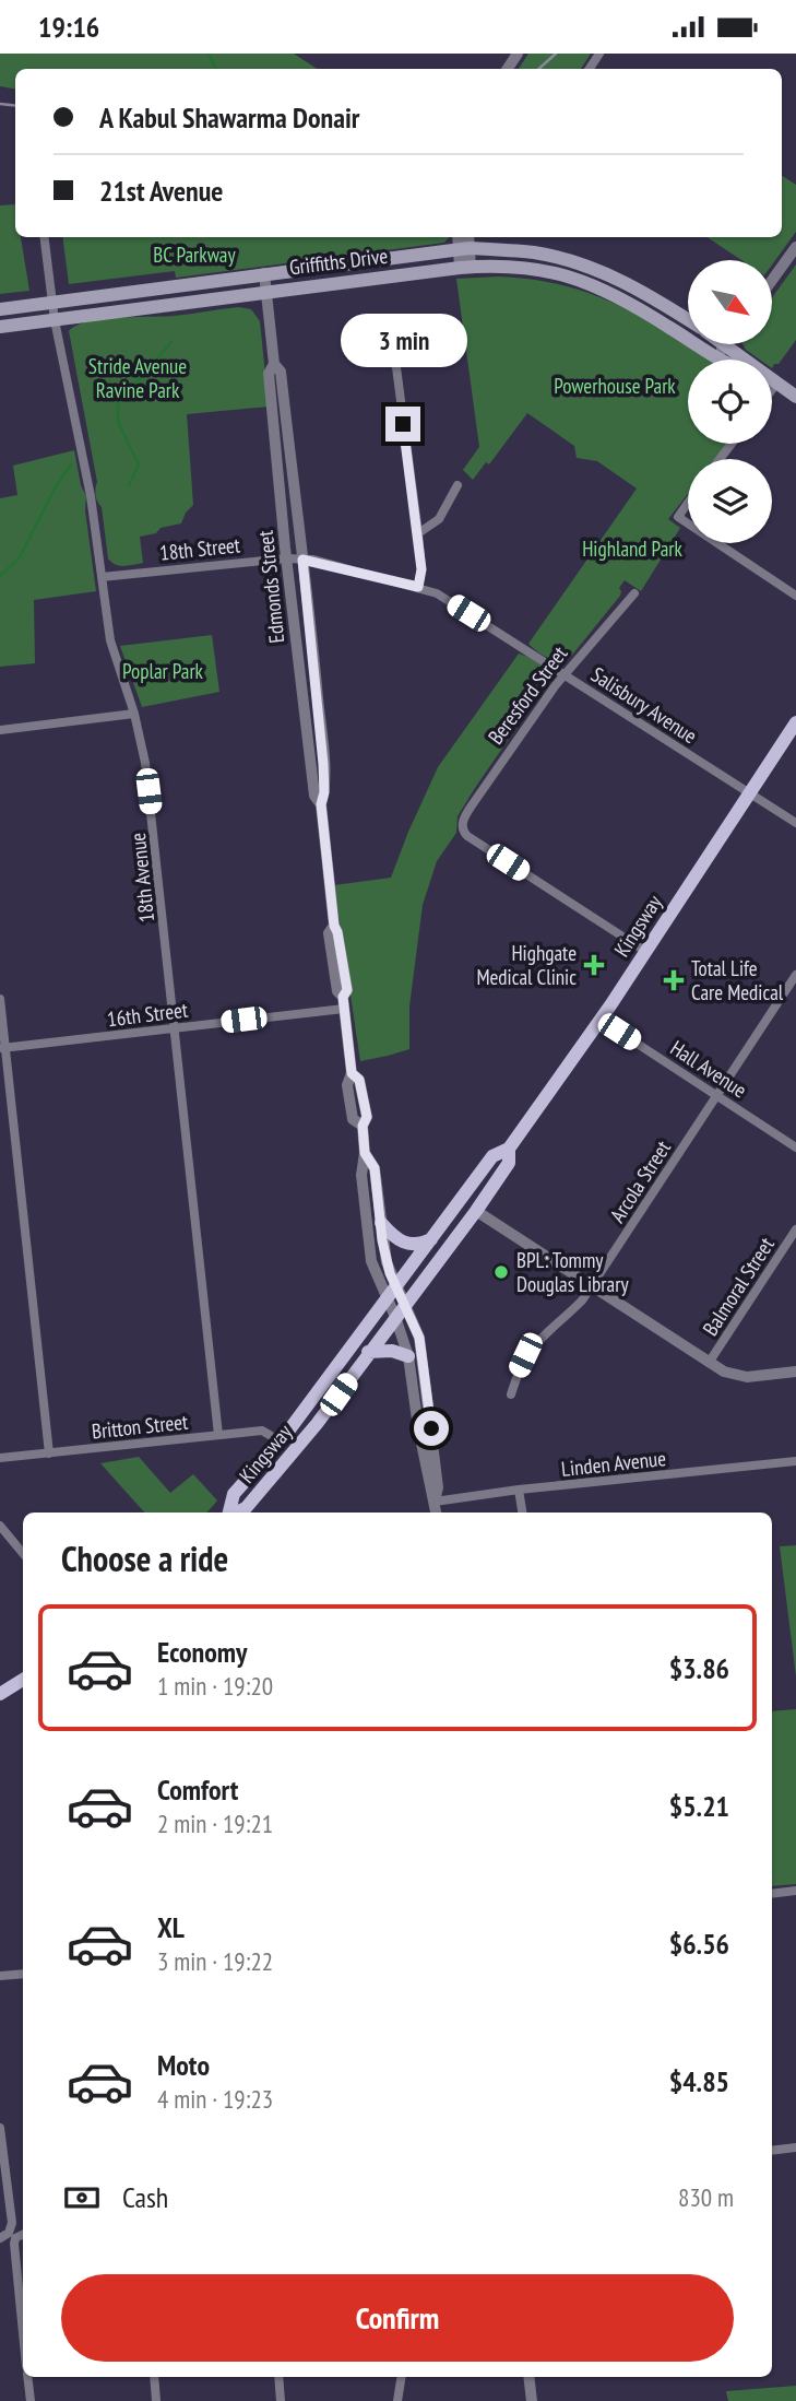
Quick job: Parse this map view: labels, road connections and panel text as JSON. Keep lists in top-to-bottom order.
{
  "streets": {
    "main road": ["Griffiths Drive", "Kingsway"],
    "street": [
      "18th Street",
      "Edmonds Street",
      "Beresford Street",
      "Salisbury Avenue",
      "18th Avenue",
      "16th Street",
      "Hall Avenue",
      "Arcola Street",
      "Balmoral Street",
      "Britton Street",
      "Linden Avenue"
    ]
  },
  "crossings": [
    ["Griffiths Drive", "Edmonds Street"],
    ["Griffiths Drive", "18th Avenue"],
    ["18th Street", "Edmonds Street"],
    ["18th Street", "Salisbury Avenue"],
    ["18th Street", "18th Avenue"],
    ["Edmonds Street", "Salisbury Avenue"],
    ["Edmonds Street", "Kingsway"],
    ["Edmonds Street", "16th Street"],
    ["Edmonds Street", "Linden Avenue"],
    ["Beresford Street", "Salisbury Avenue"],
    ["Beresford Street", "Kingsway"],
    ["Salisbury Avenue", "Kingsway"],
    ["18th Avenue", "16th Street"],
    ["18th Avenue", "Britton Street"],
    ["Kingsway", "Hall Avenue"],
    ["Kingsway", "Britton Street"],
    ["Hall Avenue", "Arcola Street"]
  ],
  "parks": [
    "BC Parkway",
    "Stride Avenue Ravine Park",
    "Powerhouse Park",
    "Highland Park",
    "Poplar Park"
  ],
  "places": {
    "health": ["Highgate Medical Clinic", "Total Life Care Medical"],
    "other": ["BPL: Tommy Douglas Library"]
  },
  "north": "bottom right",
  "page": {
    "status": "19:16",
    "banner": ["A Kabul Shawarma Donair", "21st Avenue"],
    "bubble": "3 min",
    "heading": "Choose a ride",
    "list": [
      {
        "name": "Economy",
        "note": "1 min · 19:20",
        "value": "$3.86"
      },
      {
        "name": "Comfort",
        "note": "2 min · 19:21",
        "value": "$5.21"
      },
      {
        "name": "XL",
        "note": "3 min · 19:22",
        "value": "$6.56"
      },
      {
        "name": "Moto",
        "note": "4 min · 19:23",
        "value": "$4.85"
      }
    ],
    "pay": ["Cash", "830 m"],
    "buttons": "Confirm"
  }
}
